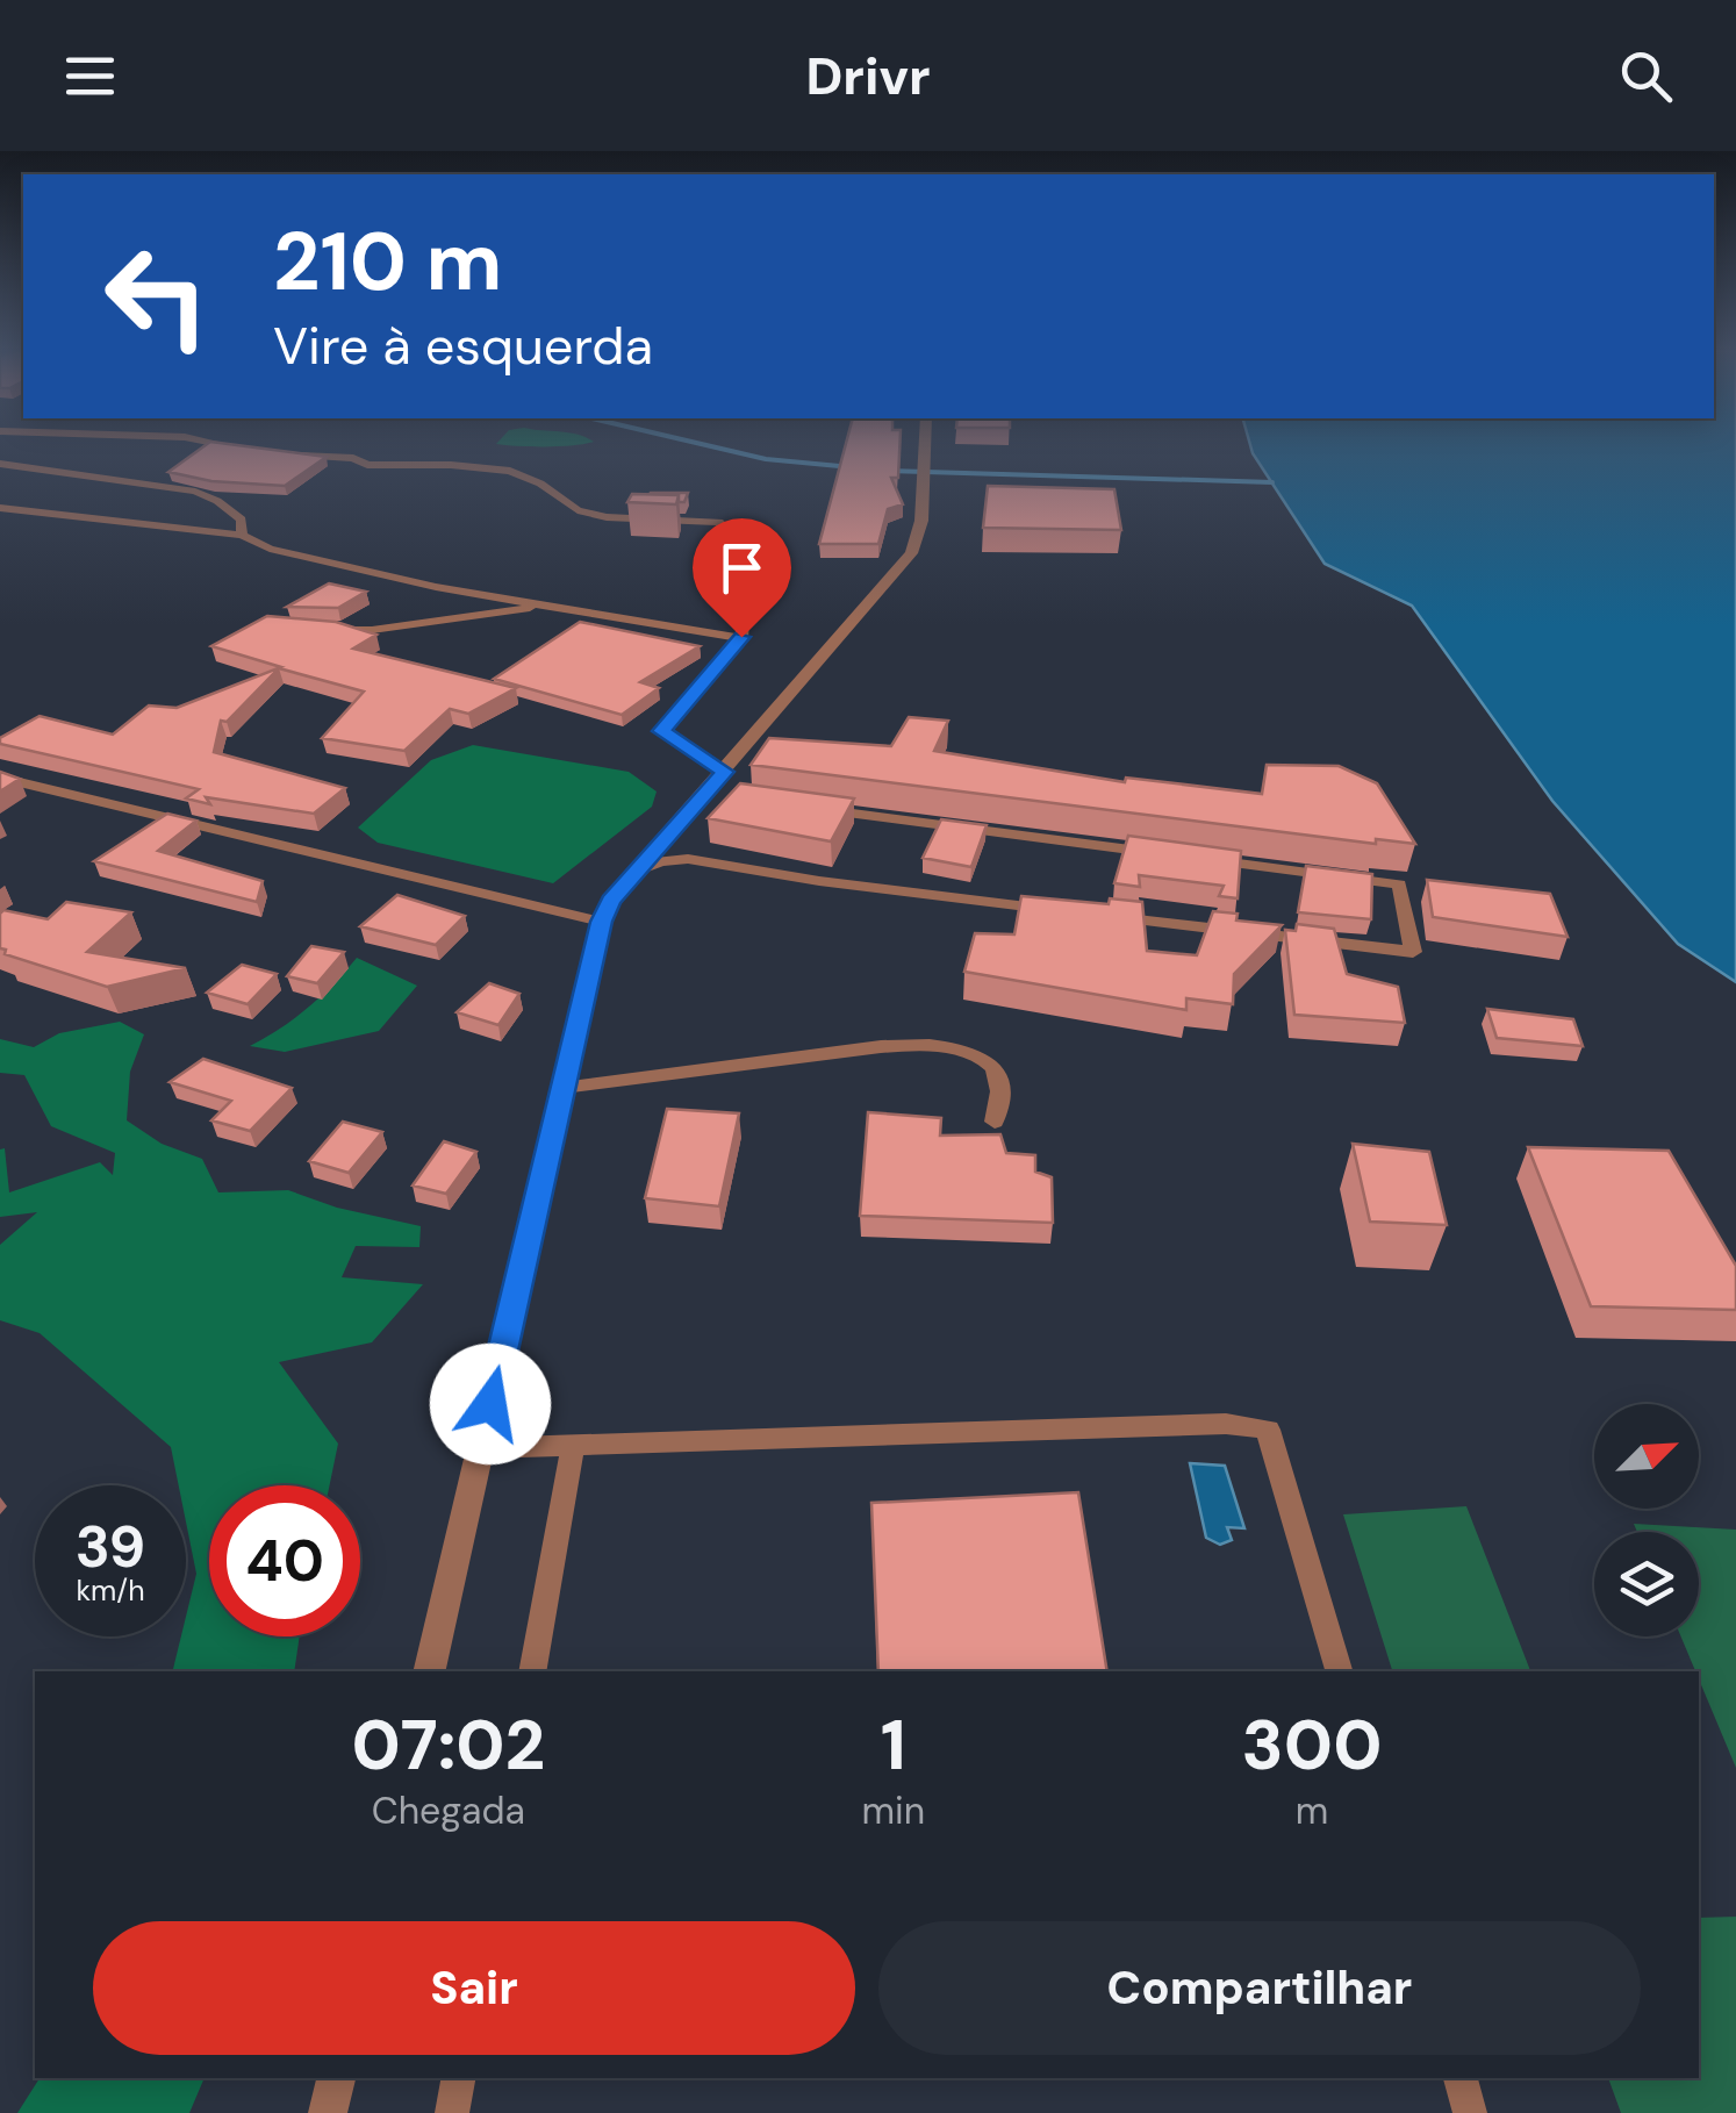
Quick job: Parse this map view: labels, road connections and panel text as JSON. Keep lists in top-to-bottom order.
{
  "north": "top right",
  "page": {
    "header": "Drivr",
    "turn": ["210 m", "Vire à esquerda"],
    "speed": "39 km/h",
    "limit": "40",
    "eta": [
      "07:02",
      "Chegada",
      "1",
      "min",
      "300",
      "m"
    ],
    "buttons": ["Sair", "Compartilhar"]
  }
}
